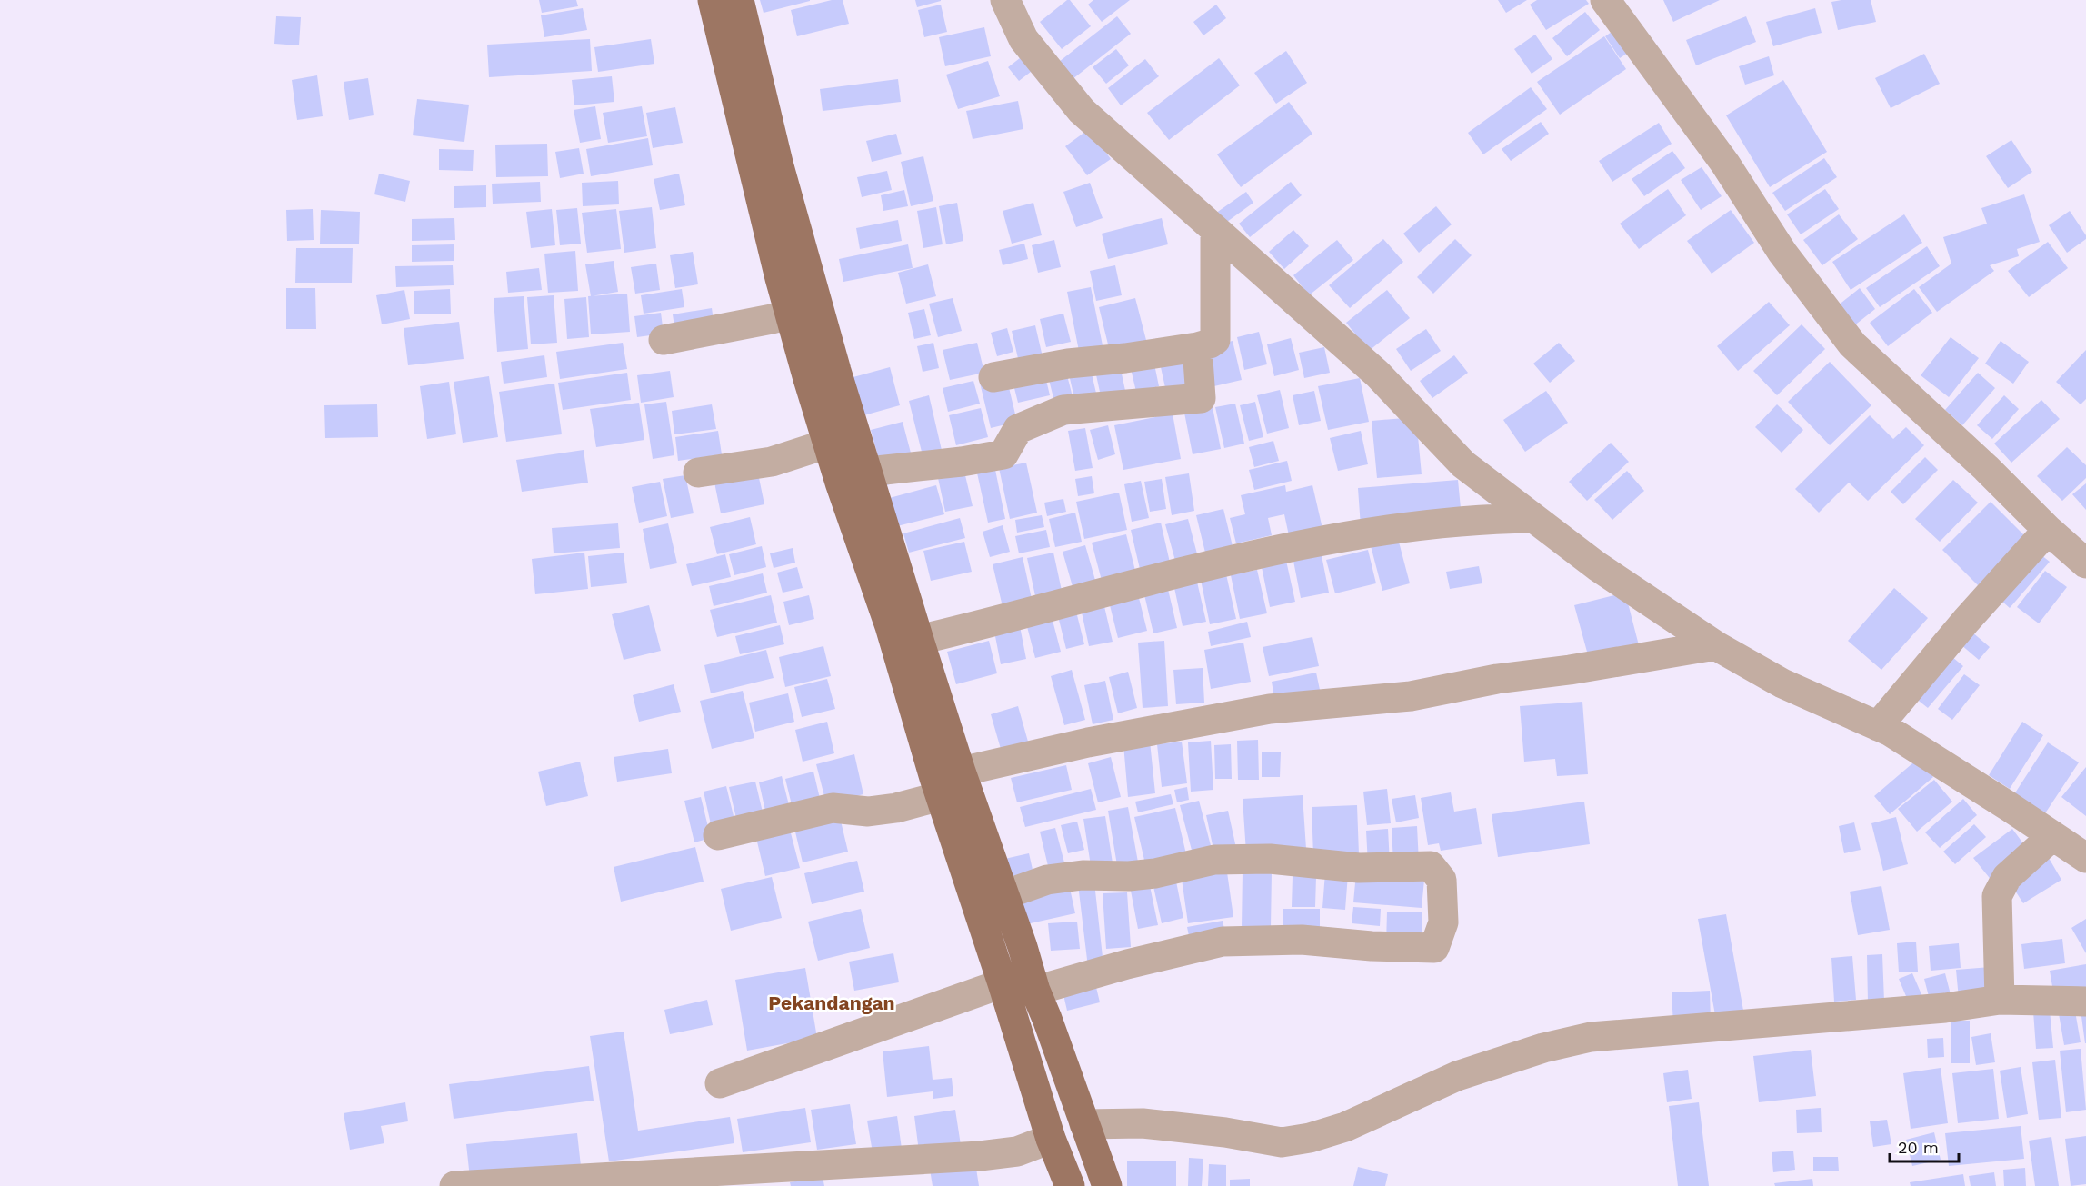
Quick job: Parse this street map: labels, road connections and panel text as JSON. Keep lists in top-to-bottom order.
{
  "districts": ["Pekandangan"],
  "scale_bar": "20 m"
}
